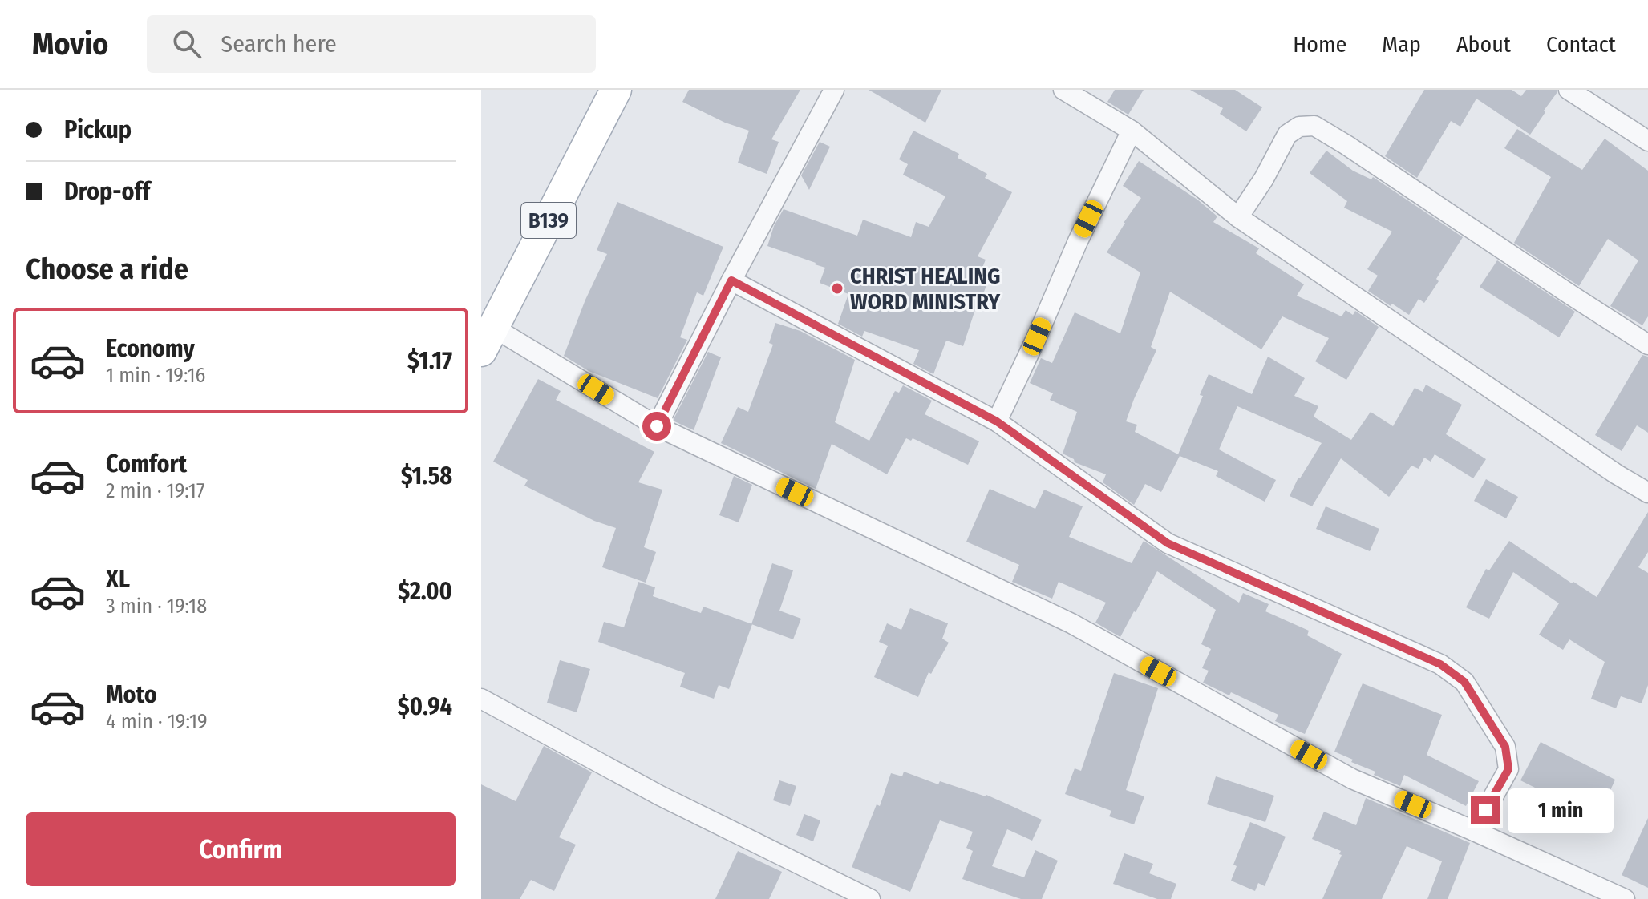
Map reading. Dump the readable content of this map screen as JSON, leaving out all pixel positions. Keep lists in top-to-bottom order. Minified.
{"streets":{"main road":["B139"]},"places":["CHRIST HEALING WORD MINISTRY"],"page":{"header":"Movio","search":"Search here","nav":["Home","Map","About","Contact"],"banner":["Pickup","Drop-off"],"heading":"Choose a ride","list":[{"name":"Economy","note":"1 min · 19:16","value":"$1.17"},{"name":"Comfort","note":"2 min · 19:17","value":"$1.58"},{"name":"XL","note":"3 min · 19:18","value":"$2.00"},{"name":"Moto","note":"4 min · 19:19","value":"$0.94"}],"bubble":"1 min","buttons":"Confirm"}}
